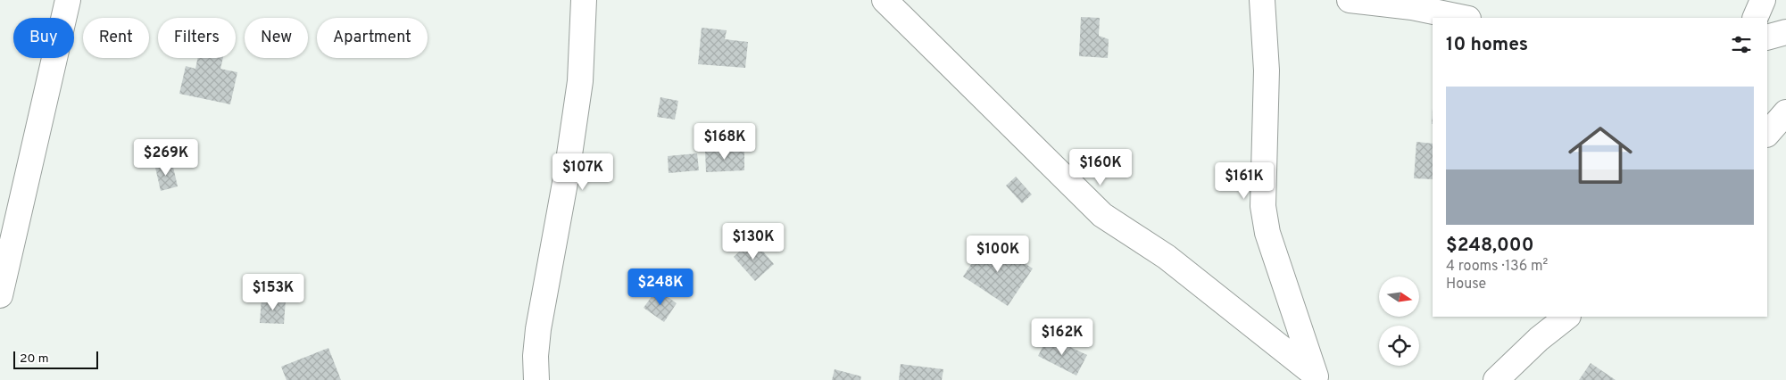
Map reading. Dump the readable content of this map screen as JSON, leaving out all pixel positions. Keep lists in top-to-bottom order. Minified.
{"scale_bar":"20 m","north":"right","page":{"chip":["Buy","Rent","Filters","New","Apartment"],"heading":"10 homes","list":[{"name":"$248,000","note":"4 rooms · 136 m² · House"}],"price":["$168K","$269K","$160K","$107K","$161K","$130K","$100K","$248K","$153K","$162K"],"scale":"20 m"}}
